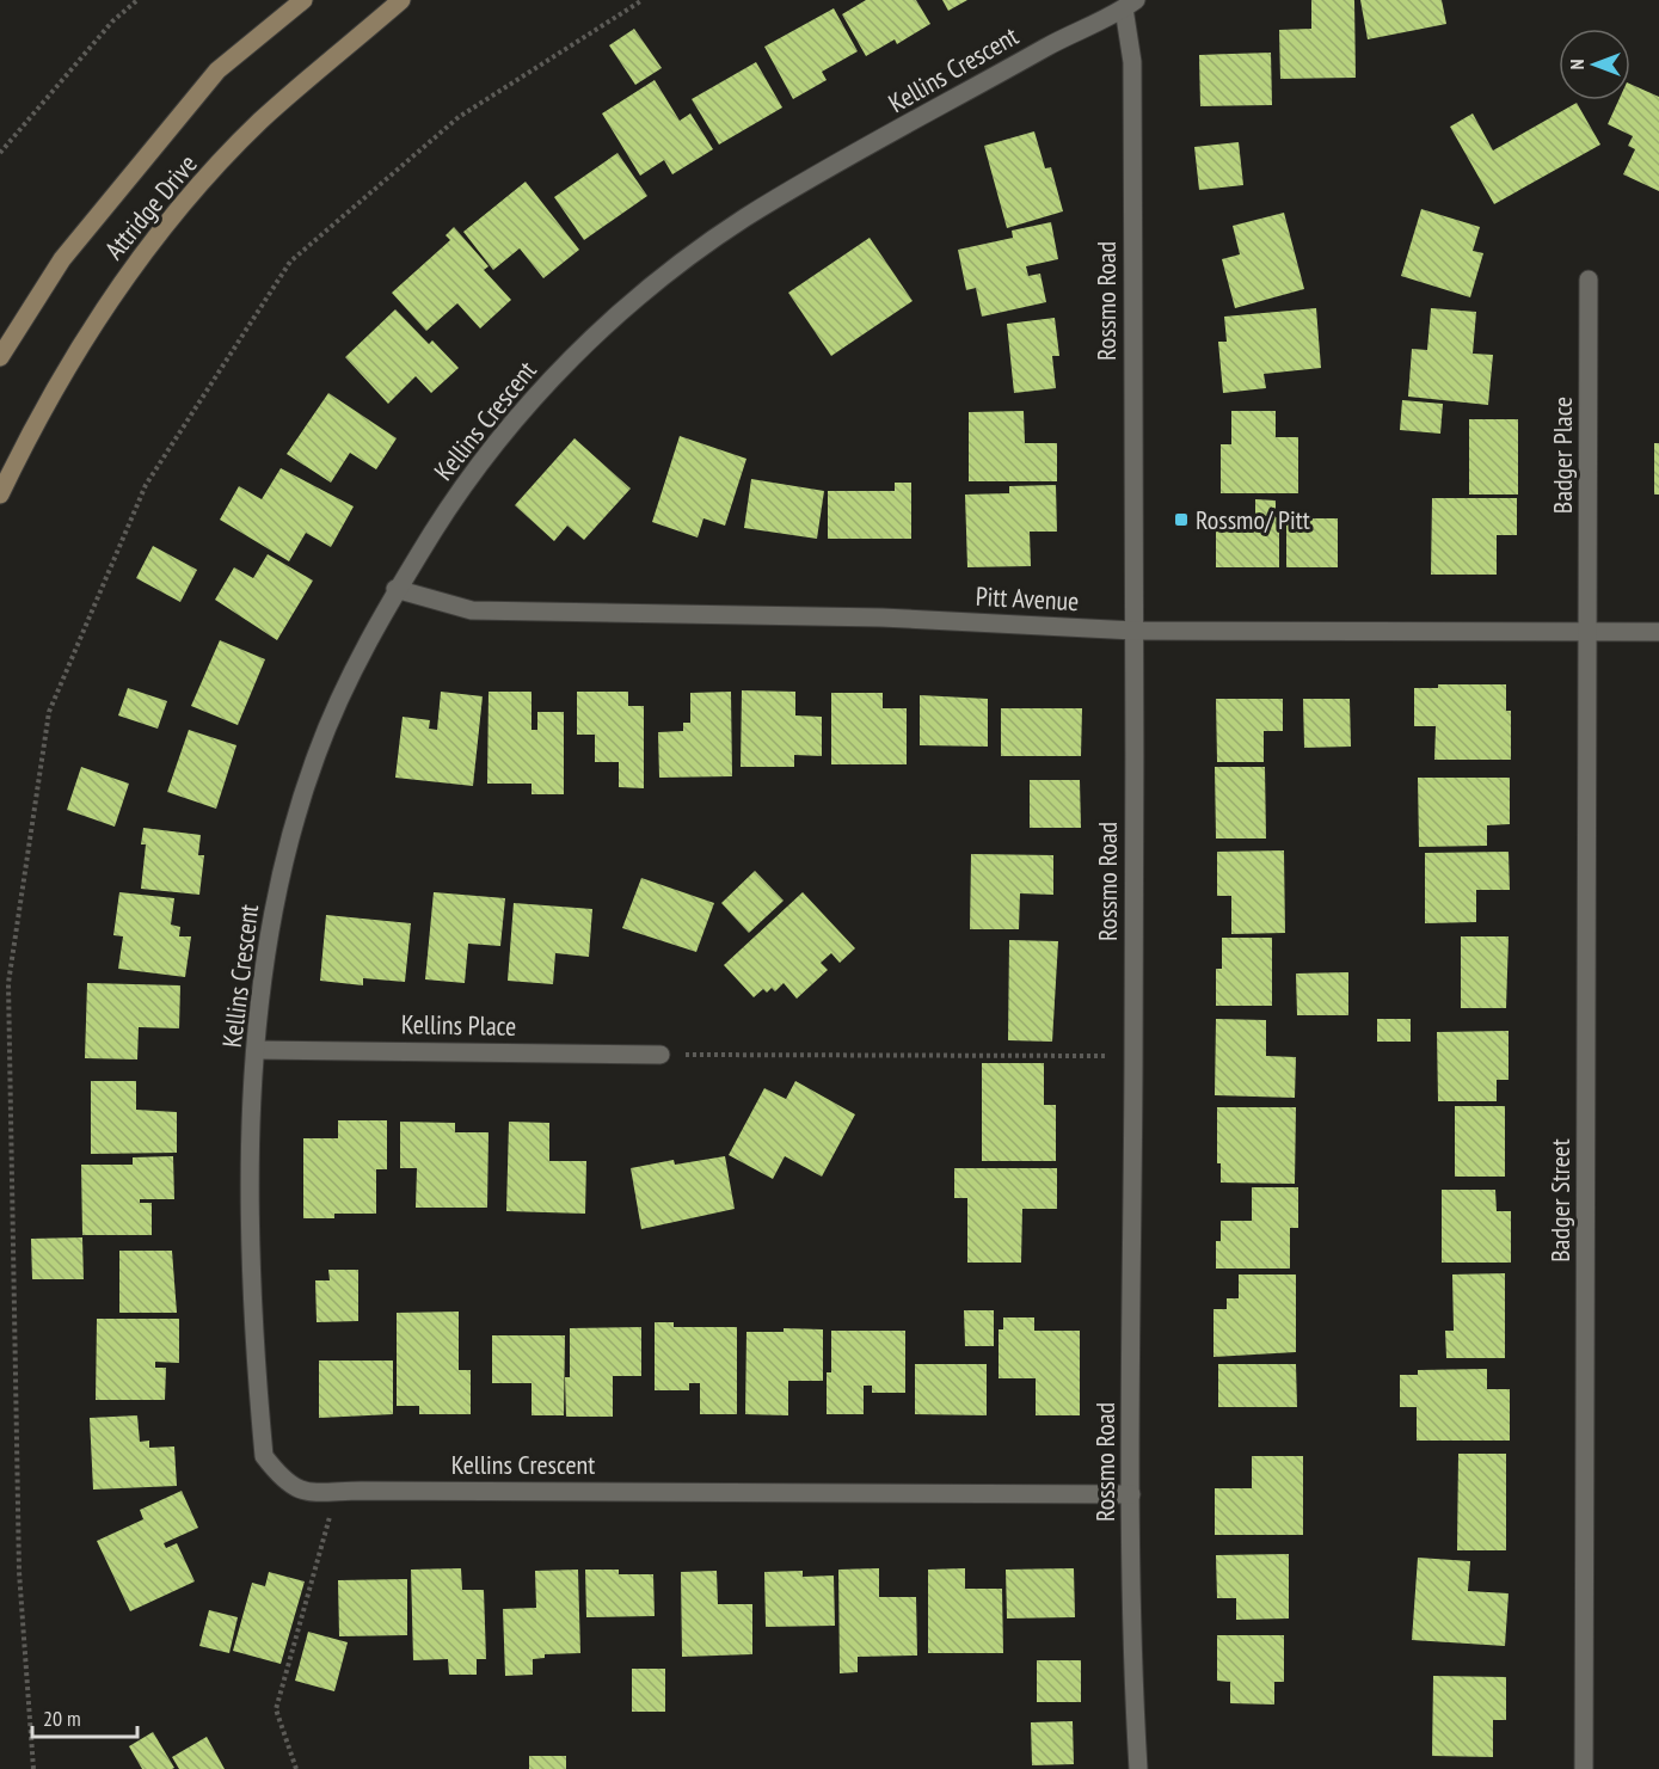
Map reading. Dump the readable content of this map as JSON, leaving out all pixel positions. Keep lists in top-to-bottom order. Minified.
{"streets":{"main road":["Attridge Drive"],"street":["Kellins Crescent","Rossmo Road","Badger Place","Pitt Avenue","Kellins Place","Badger Street"]},"crossings":[["Kellins Crescent","Rossmo Road"],["Kellins Crescent","Pitt Avenue"],["Kellins Crescent","Kellins Place"],["Rossmo Road","Pitt Avenue"],["Badger Place","Pitt Avenue"],["Badger Place","Badger Street"],["Pitt Avenue","Badger Street"]],"places":{"transit":["Rossmo/ Pitt"]},"scale_bar":"20 m","north":"left"}
